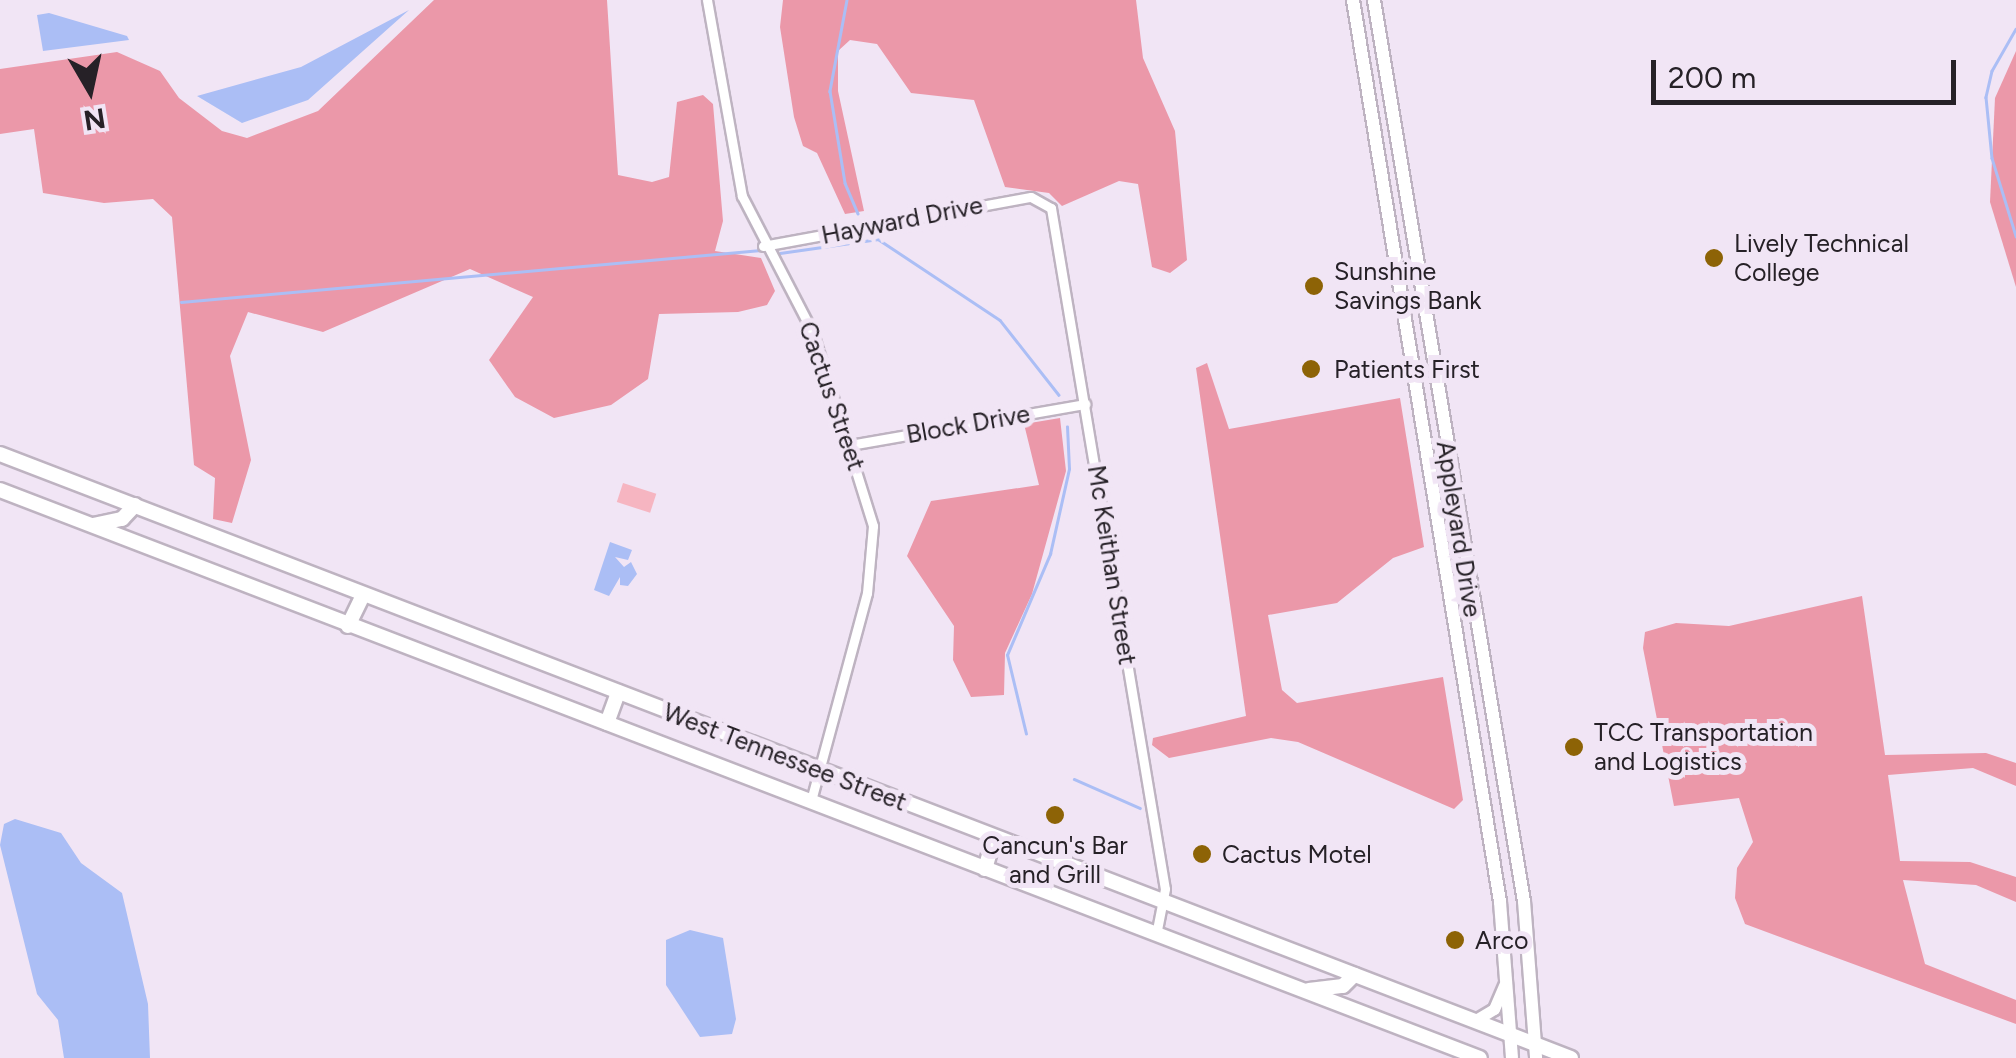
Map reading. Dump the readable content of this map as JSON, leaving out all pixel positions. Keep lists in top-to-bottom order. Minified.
{"streets":{"main road":["Appleyard Drive","West Tennessee Street"],"street":["Hayward Drive","Cactus Street","Block Drive","Mc Keithan Street"]},"crossings":[["Hayward Drive","Cactus Street"],["Hayward Drive","Mc Keithan Street"],["Cactus Street","Block Drive"],["Cactus Street","West Tennessee Street"],["Block Drive","Mc Keithan Street"],["Appleyard Drive","West Tennessee Street"],["Mc Keithan Street","West Tennessee Street"]],"places":["Lively Technical College","Sunshine Savings Bank","Patients First","TCC Transportation and Logistics","Cancun's Bar and Grill","Cactus Motel","Arco"],"scale_bar":"200 m","north":"bottom"}
